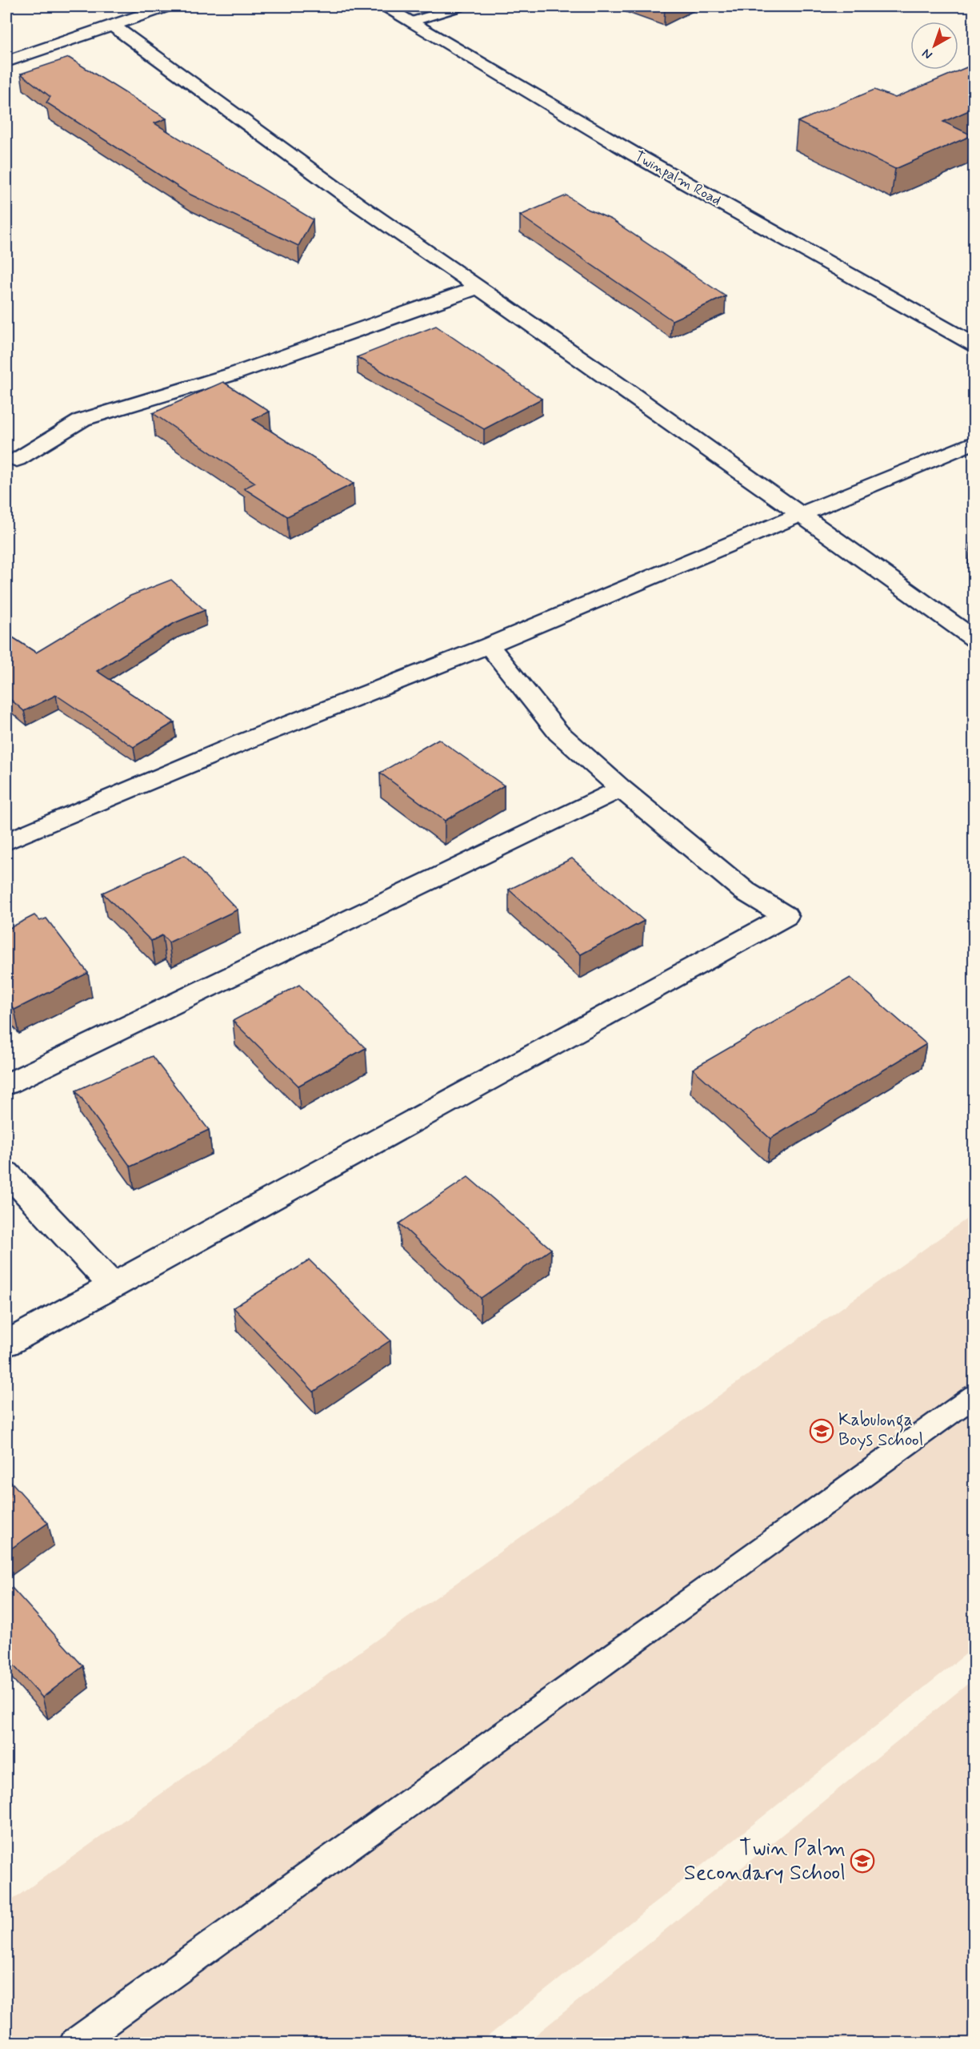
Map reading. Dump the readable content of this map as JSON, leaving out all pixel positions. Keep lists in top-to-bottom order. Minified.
{"streets":{"street":["Twinpalm Road"]},"places":{"school or university":["Kabulonga Boys School","Twin Palm Secondary School"]},"north":"bottom left"}
